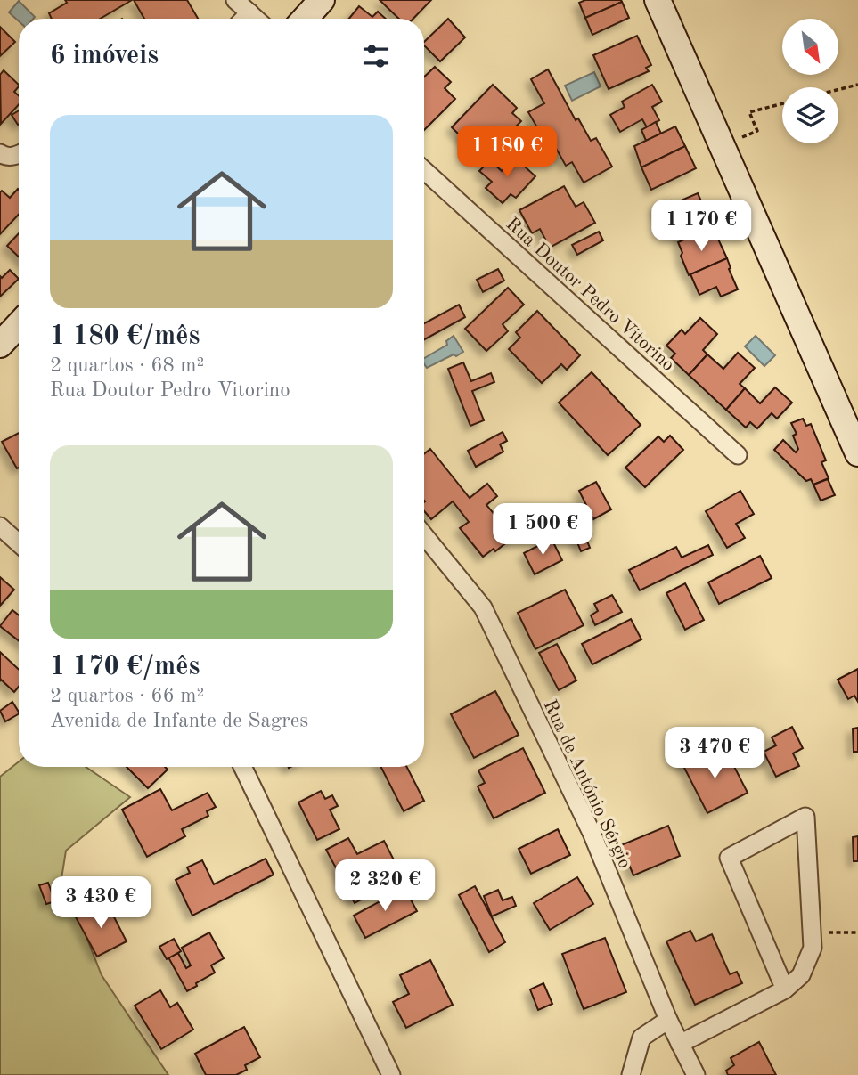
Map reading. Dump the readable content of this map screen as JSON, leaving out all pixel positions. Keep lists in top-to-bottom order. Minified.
{"streets":{"street":["Rua Doutor Pedro Vitorino","Rua de António Sérgio"]},"north":"bottom right","page":{"heading":"6 imóveis","list":[{"name":"1 180 €/mês","note":"2 quartos · 68 m² · Rua Doutor Pedro Vitorino"},{"name":"1 170 €/mês","note":"2 quartos · 66 m² · Avenida de Infante de Sagres"}],"price":["1 180 €","1 170 €","1 500 €","3 470 €","2 320 €","3 430 €"]}}
